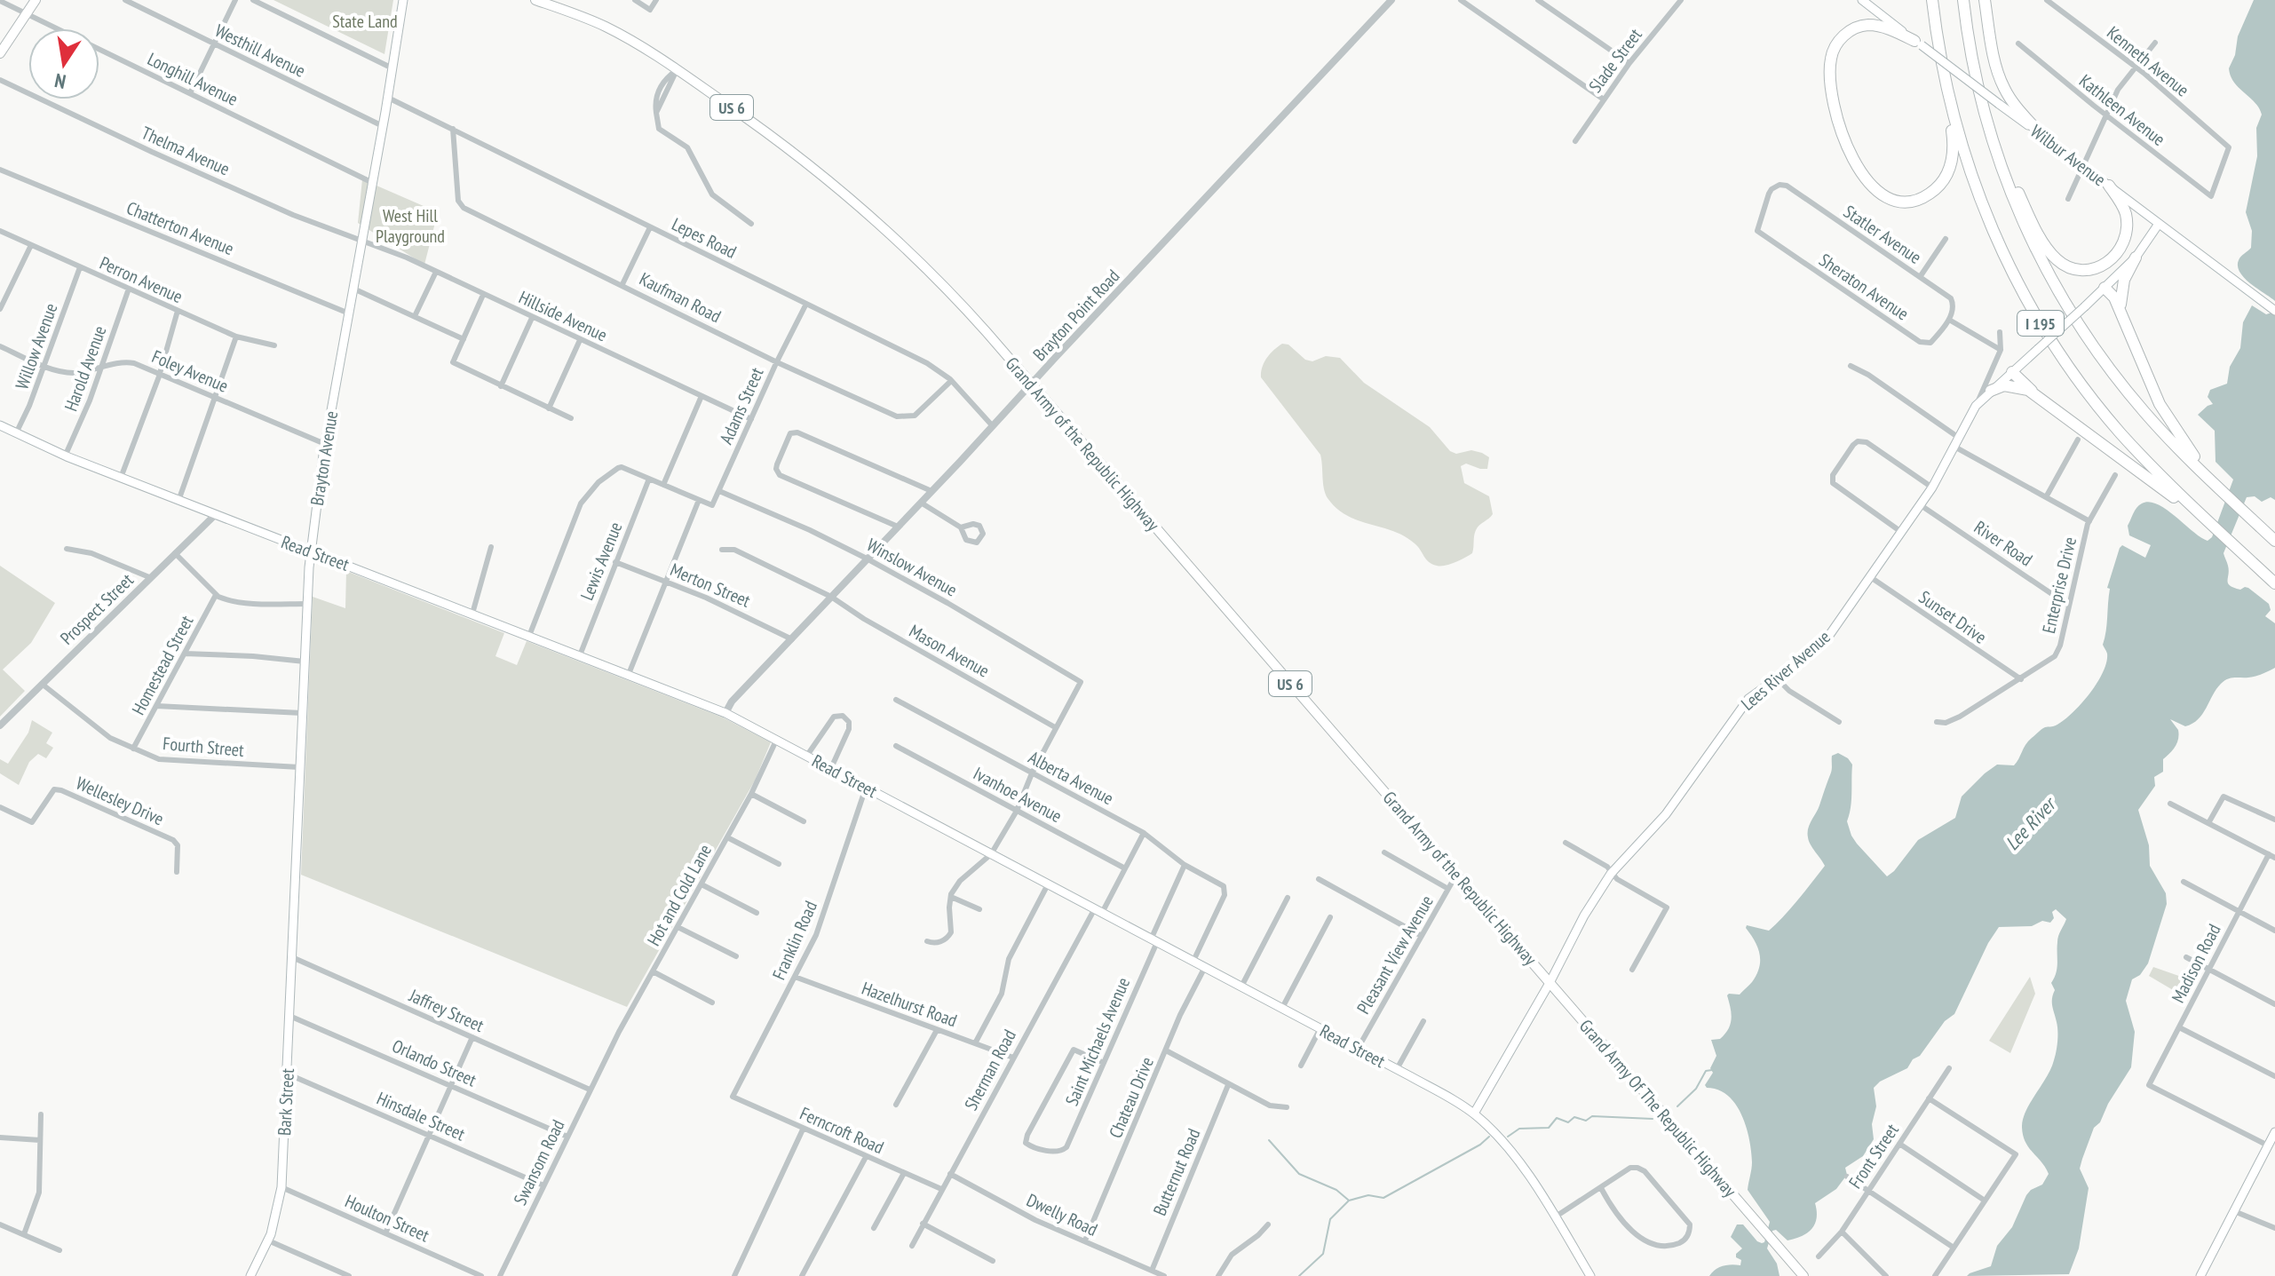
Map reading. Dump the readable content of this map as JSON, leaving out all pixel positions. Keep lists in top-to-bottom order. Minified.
{"streets":{"highway":["I 195"],"main road":["US 6","Wilbur Avenue","Grand Army of the Republic Highway","Brayton Avenue","Read Street","Lees River Avenue","Bark Street","Grand Army Of The Republic Highway"],"street":["Westhill Avenue","Slade Street","Kenneth Avenue","Longhill Avenue","Kathleen Avenue","Thelma Avenue","Chatterton Avenue","Statler Avenue","Lepes Road","Perron Avenue","Sheraton Avenue","Kaufman Road","Brayton Point Road","Hillside Avenue","Willow Avenue","Harold Avenue","Foley Avenue","Adams Street","River Road","Lewis Avenue","Winslow Avenue","Merton Street","Enterprise Drive","Prospect Street","Sunset Drive","Mason Avenue","Homestead Street","Fourth Street","Alberta Avenue","Ivanhoe Avenue","Wellesley Drive","Hot and Cold Lane","Franklin Road","Pleasant View Avenue","Madison Road","Hazelhurst Road","Jaffrey Street","Saint Michaels Avenue","Orlando Street","Sherman Road","Chateau Drive","Hinsdale Street","Ferncroft Road","Front Street","Swansom Road","Butternut Road","Dwelly Road","Houlton Street"]},"crossings":[["Westhill Avenue","Brayton Avenue"],["Kenneth Avenue","Kathleen Avenue"],["Longhill Avenue","Brayton Avenue"],["Thelma Avenue","Hillside Avenue"],["Thelma Avenue","Brayton Avenue"],["Wilbur Avenue","Lees River Avenue"],["Chatterton Avenue","Brayton Avenue"],["Statler Avenue","Sheraton Avenue"],["Lepes Road","Kaufman Road"],["Lepes Road","Brayton Point Road"],["Lepes Road","Adams Street"],["Lepes Road","Brayton Avenue"],["Perron Avenue","Willow Avenue"],["Perron Avenue","Harold Avenue"],["Kaufman Road","Adams Street"],["Brayton Point Road","Grand Army of the Republic Highway"],["Brayton Point Road","Read Street"],["Brayton Point Road","Winslow Avenue"],["Brayton Point Road","Merton Street"],["Brayton Point Road","Mason Avenue"],["Hillside Avenue","Adams Street"],["Hillside Avenue","Brayton Avenue"],["Willow Avenue","Foley Avenue"],["Willow Avenue","Read Street"],["Harold Avenue","Foley Avenue"],["Harold Avenue","Read Street"],["Foley Avenue","Brayton Avenue"],["Adams Street","Winslow Avenue"],["Grand Army of the Republic Highway","Lees River Avenue"],["Grand Army of the Republic Highway","Pleasant View Avenue"],["Grand Army of the Republic Highway","Grand Army Of The Republic Highway"],["Brayton Avenue","Read Street"],["Brayton Avenue","Fourth Street"],["Brayton Avenue","Bark Street"],["River Road","Enterprise Drive"],["River Road","Lees River Avenue"],["Read Street","Lewis Avenue"],["Read Street","Prospect Street"],["Read Street","Lees River Avenue"],["Read Street","Alberta Avenue"],["Read Street","Hot and Cold Lane"],["Read Street","Franklin Road"],["Read Street","Pleasant View Avenue"],["Read Street","Saint Michaels Avenue"],["Read Street","Sherman Road"],["Read Street","Chateau Drive"],["Lewis Avenue","Merton Street"],["Winslow Avenue","Mason Avenue"],["Enterprise Drive","Sunset Drive"],["Prospect Street","Fourth Street"],["Sunset Drive","Lees River Avenue"],["Homestead Street","Fourth Street"],["Lees River Avenue","Grand Army Of The Republic Highway"],["Alberta Avenue","Saint Michaels Avenue"],["Alberta Avenue","Sherman Road"],["Ivanhoe Avenue","Sherman Road"],["Hot and Cold Lane","Swansom Road"],["Franklin Road","Hazelhurst Road"],["Franklin Road","Ferncroft Road"],["Hazelhurst Road","Sherman Road"],["Jaffrey Street","Bark Street"],["Jaffrey Street","Swansom Road"],["Orlando Street","Bark Street"],["Orlando Street","Swansom Road"],["Sherman Road","Ferncroft Road"],["Sherman Road","Dwelly Road"],["Chateau Drive","Dwelly Road"],["Bark Street","Hinsdale Street"],["Bark Street","Houlton Street"],["Hinsdale Street","Swansom Road"],["Butternut Road","Dwelly Road"]],"water":["Lee River"],"parks":["State Land","West Hill Playground"],"north":"bottom"}
